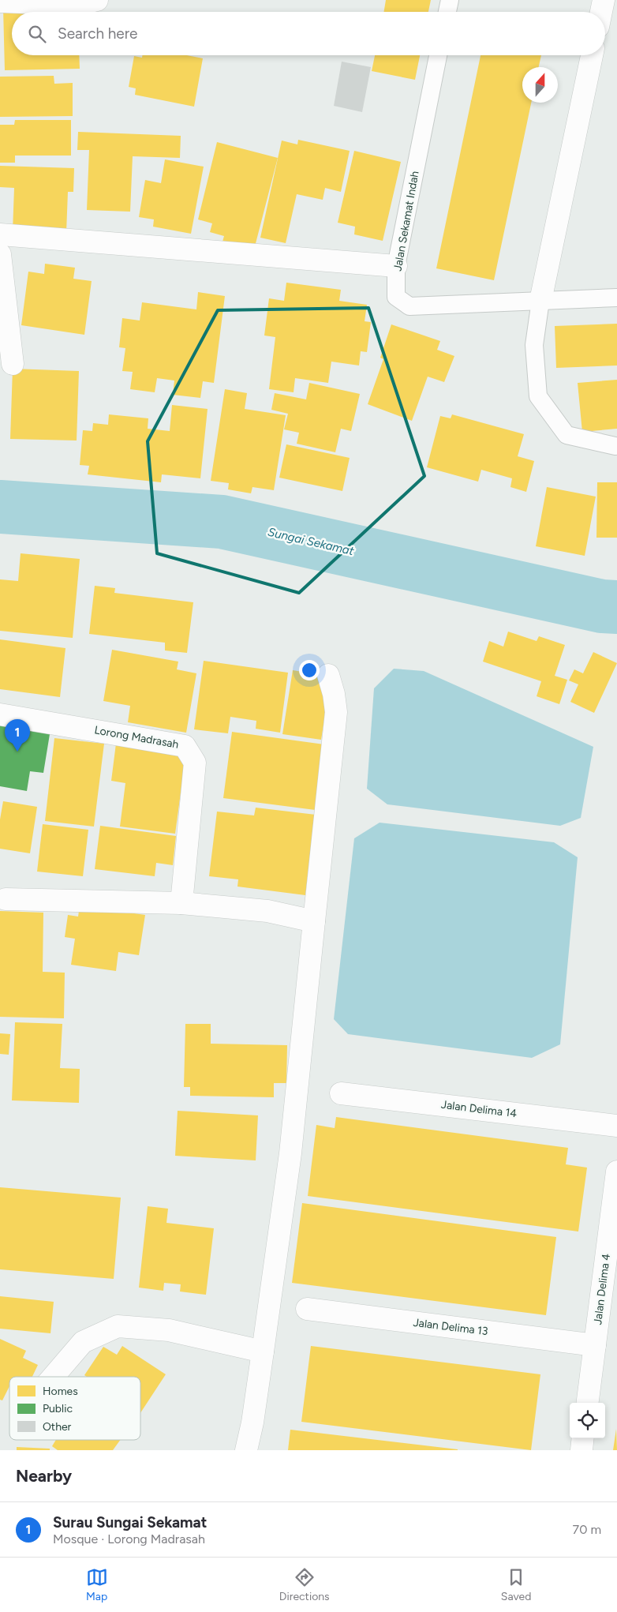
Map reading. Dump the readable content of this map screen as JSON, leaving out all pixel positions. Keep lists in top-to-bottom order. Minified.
{"streets":{"street":["Lorong Madrasah","Jalan Delima 14","Jalan Delima 4","Jalan Delima 13"],"lane":["Jalan Sekamat Indah"]},"crossings":[["Jalan Delima 4","Jalan Delima 13"]],"water":["Sungai Sekamat"],"legend":["Homes","Public","Other"],"north":"top","page":{"search":"Search here","pins":"1","heading":"Nearby","list":[{"mark":"1","name":"Surau Sungai Sekamat","note":"Mosque · Lorong Madrasah","value":"70 m"}],"nav":["Map","Directions","Saved"]}}
